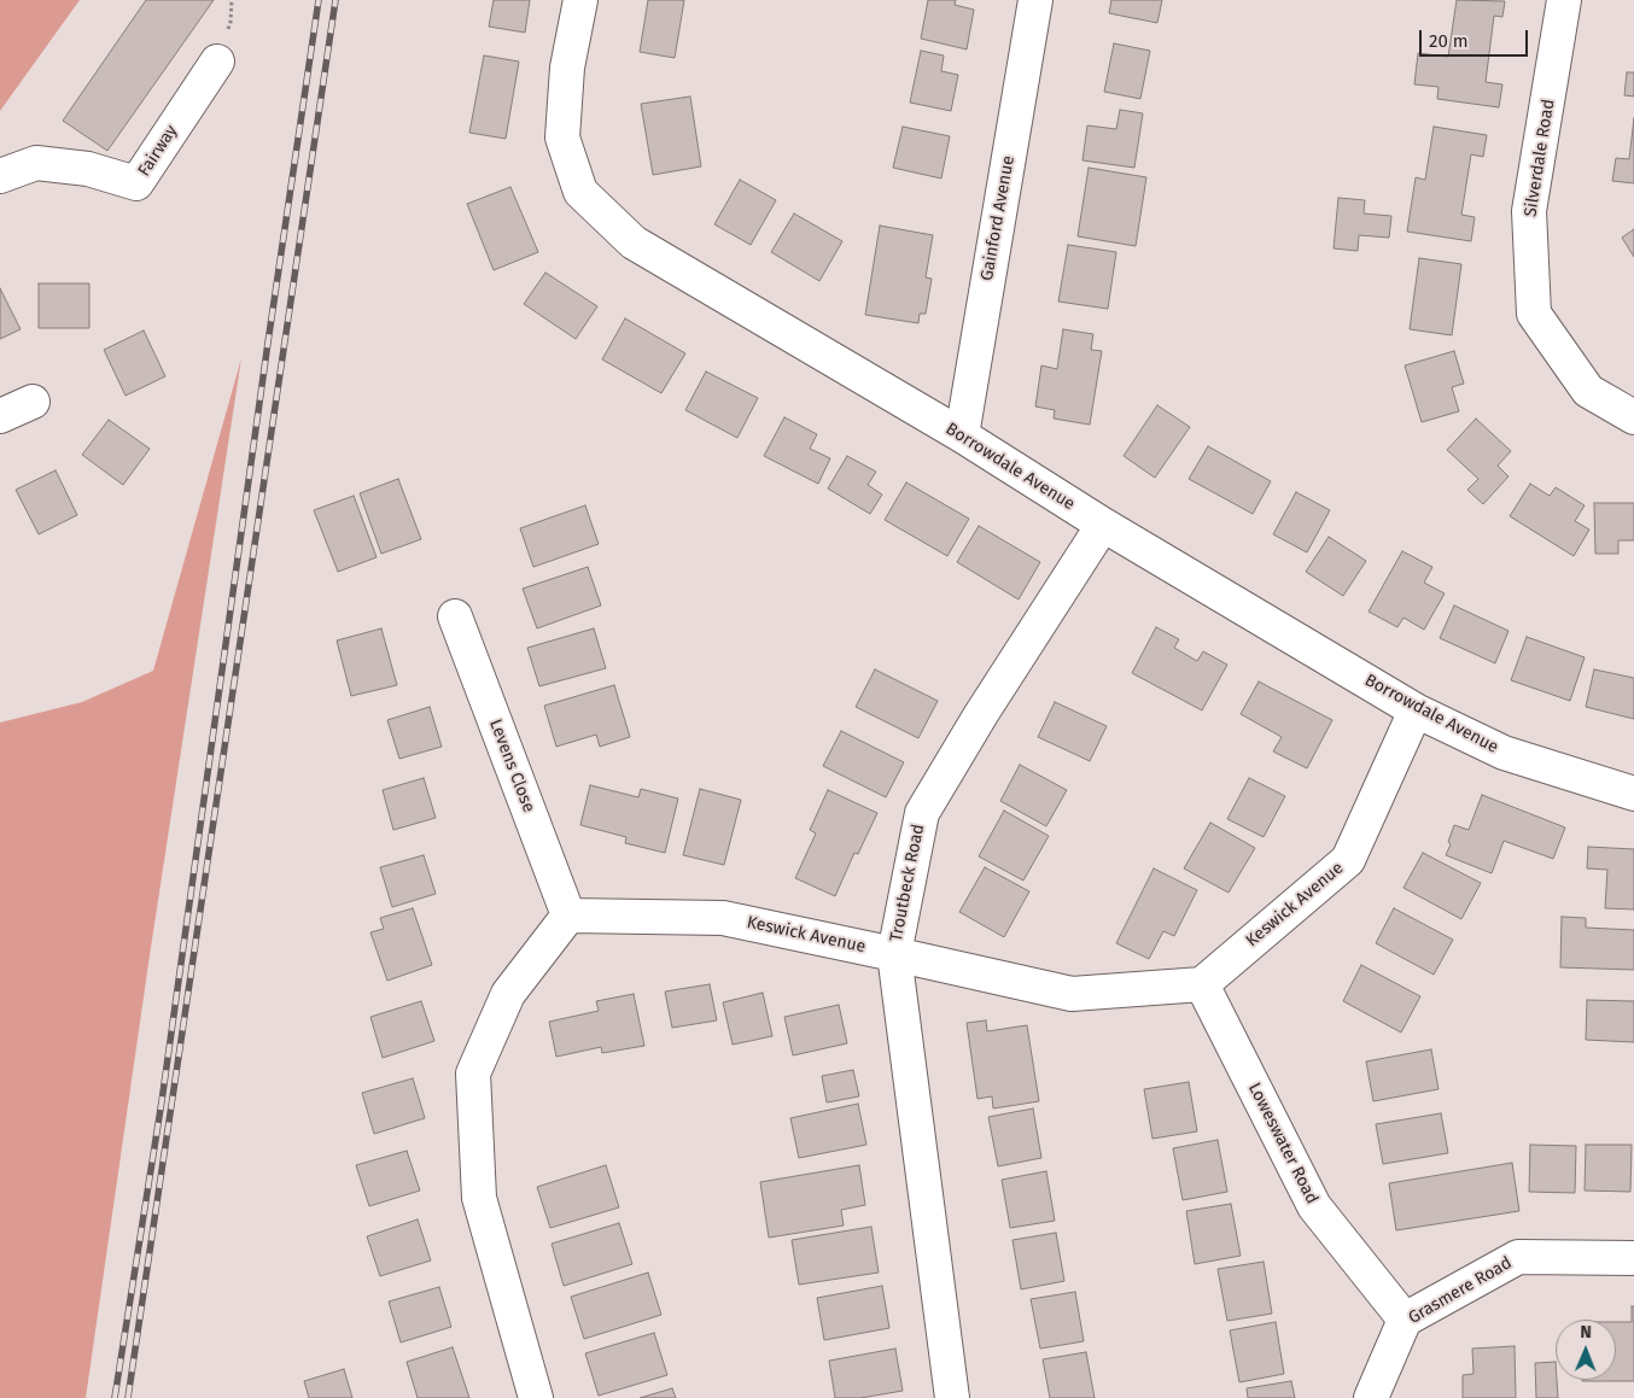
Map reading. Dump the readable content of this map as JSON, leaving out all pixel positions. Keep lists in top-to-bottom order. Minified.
{"streets":{"street":["Fairway","Silverdale Road","Gainford Avenue","Borrowdale Avenue","Levens Close","Troutbeck Road","Keswick Avenue","Loweswater Road","Grasmere Road"]},"crossings":[["Gainford Avenue","Borrowdale Avenue"],["Borrowdale Avenue","Troutbeck Road"],["Borrowdale Avenue","Keswick Avenue"],["Levens Close","Keswick Avenue"],["Troutbeck Road","Keswick Avenue"],["Keswick Avenue","Loweswater Road"],["Loweswater Road","Grasmere Road"]],"scale_bar":"20 m","north":"top"}
